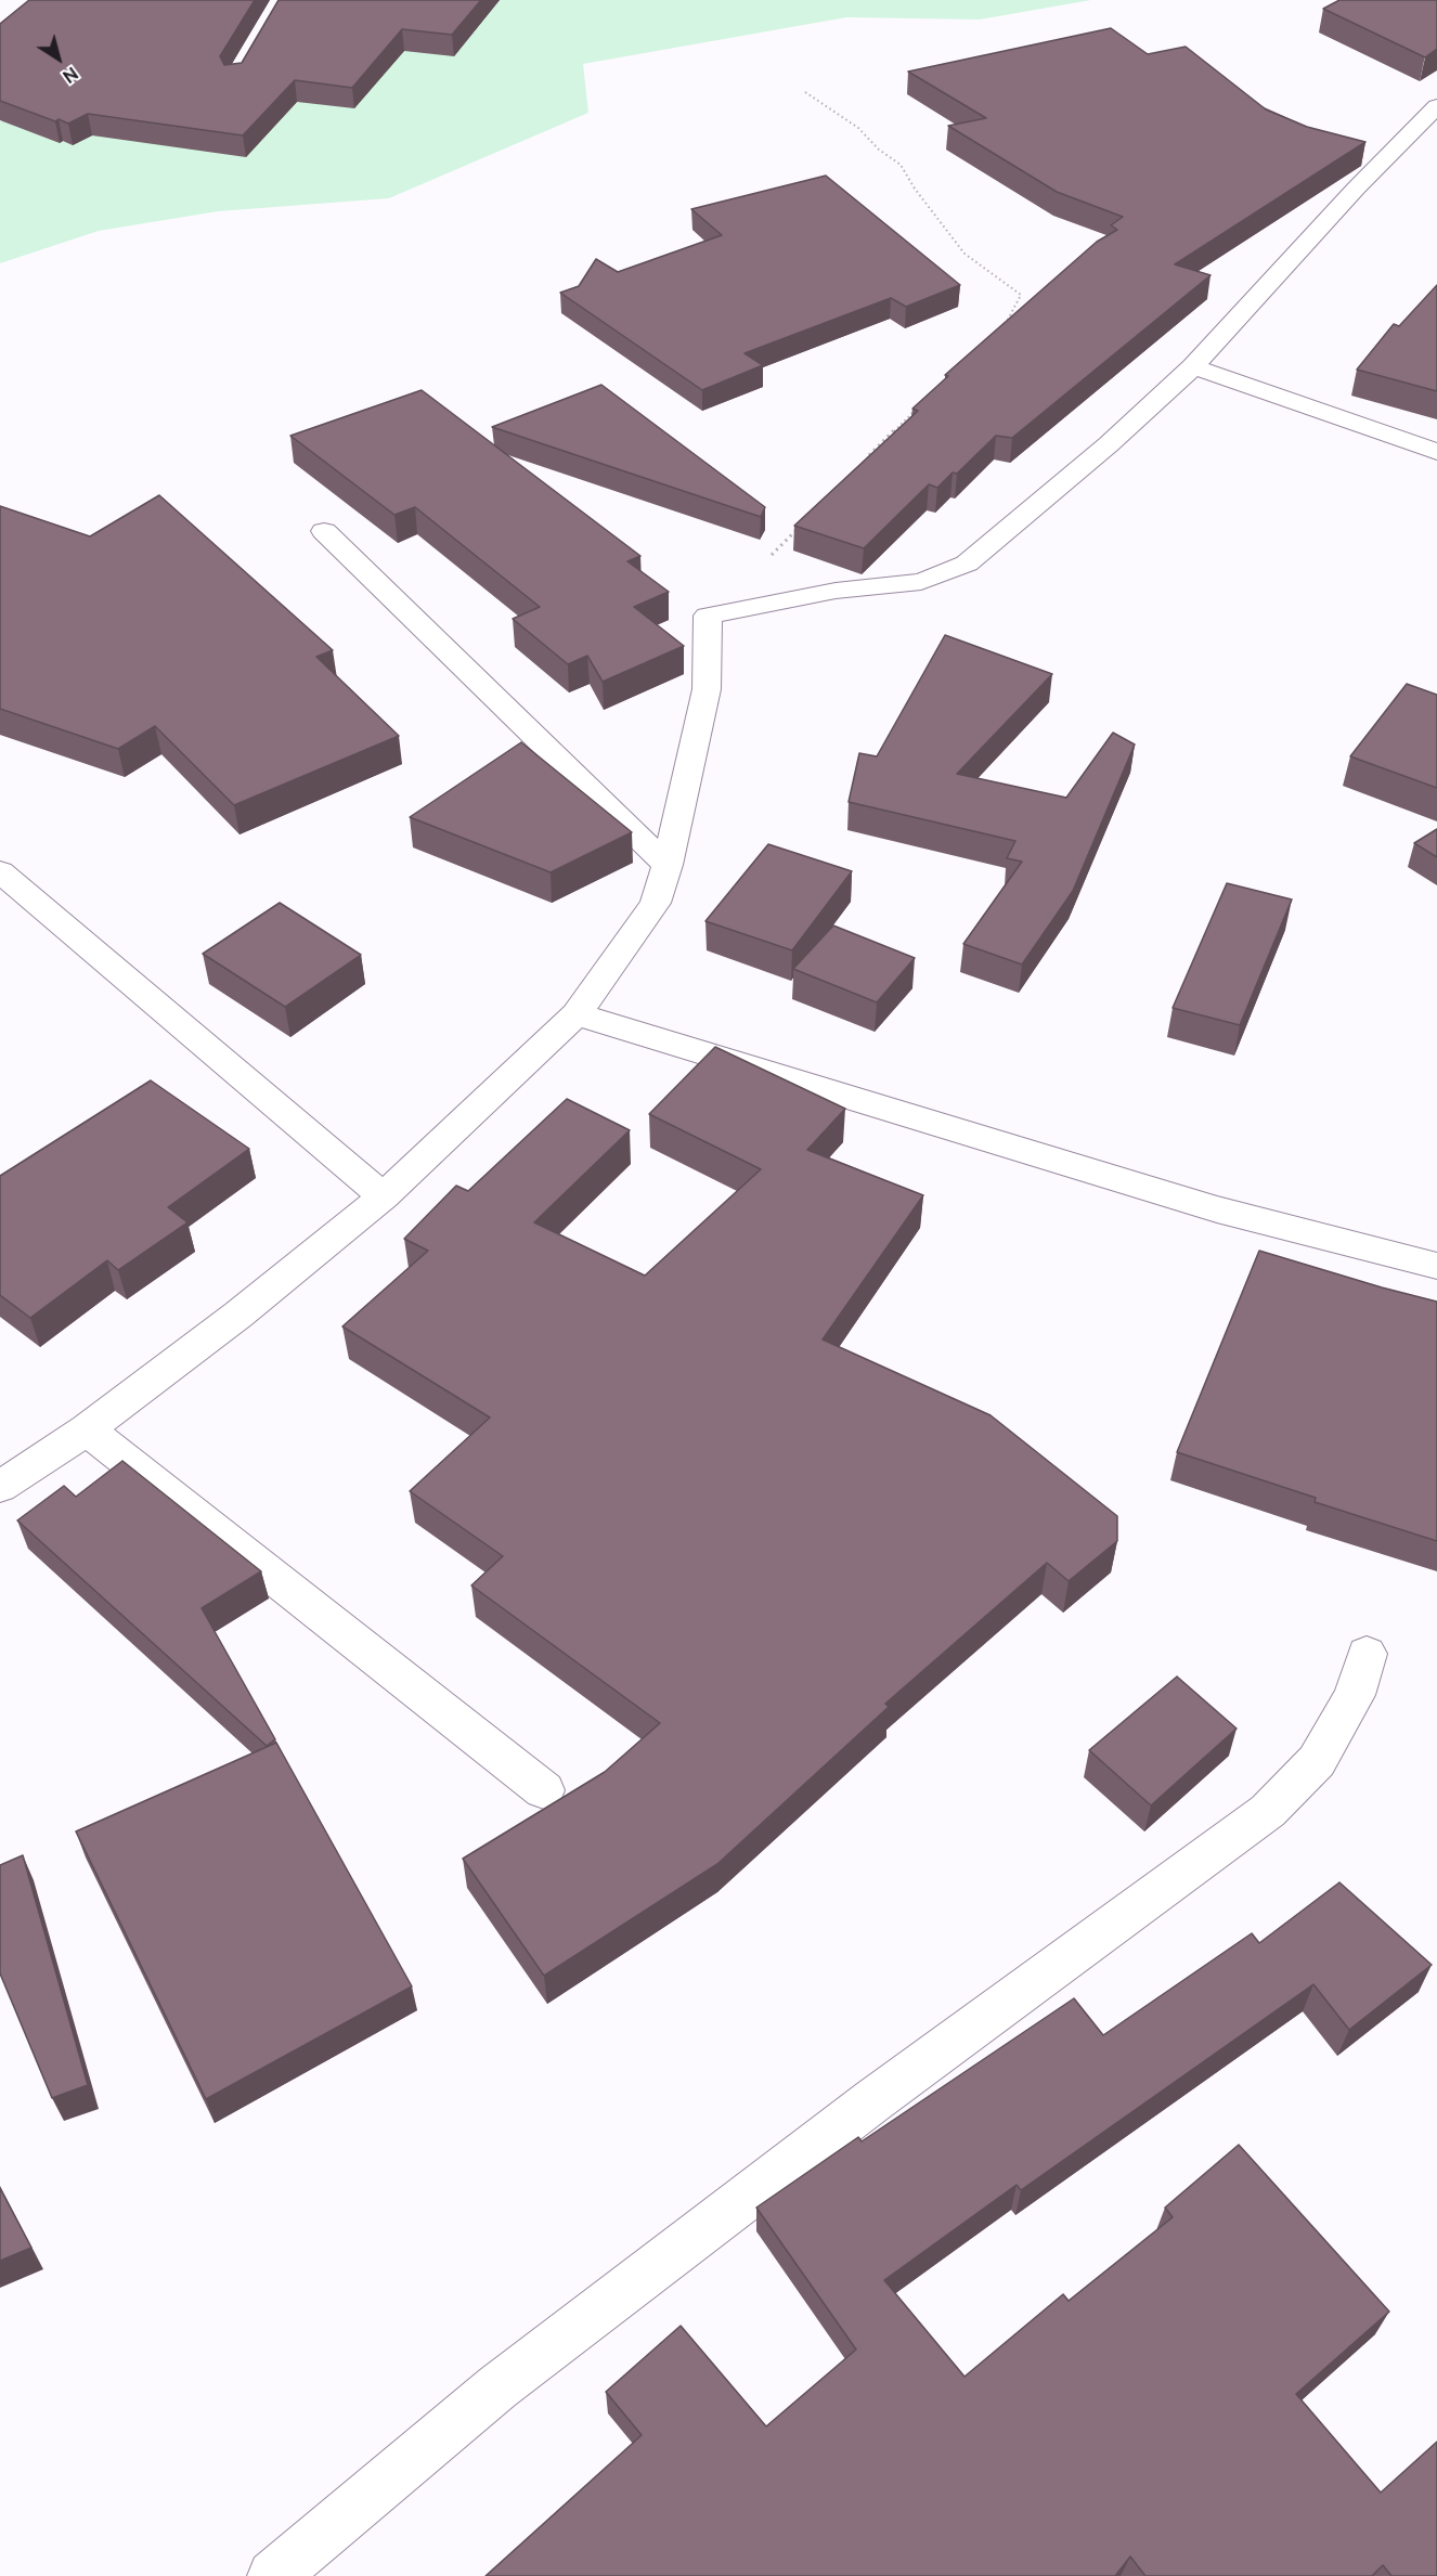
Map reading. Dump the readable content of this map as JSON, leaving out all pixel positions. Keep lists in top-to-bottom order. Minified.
{"north":"bottom right"}
